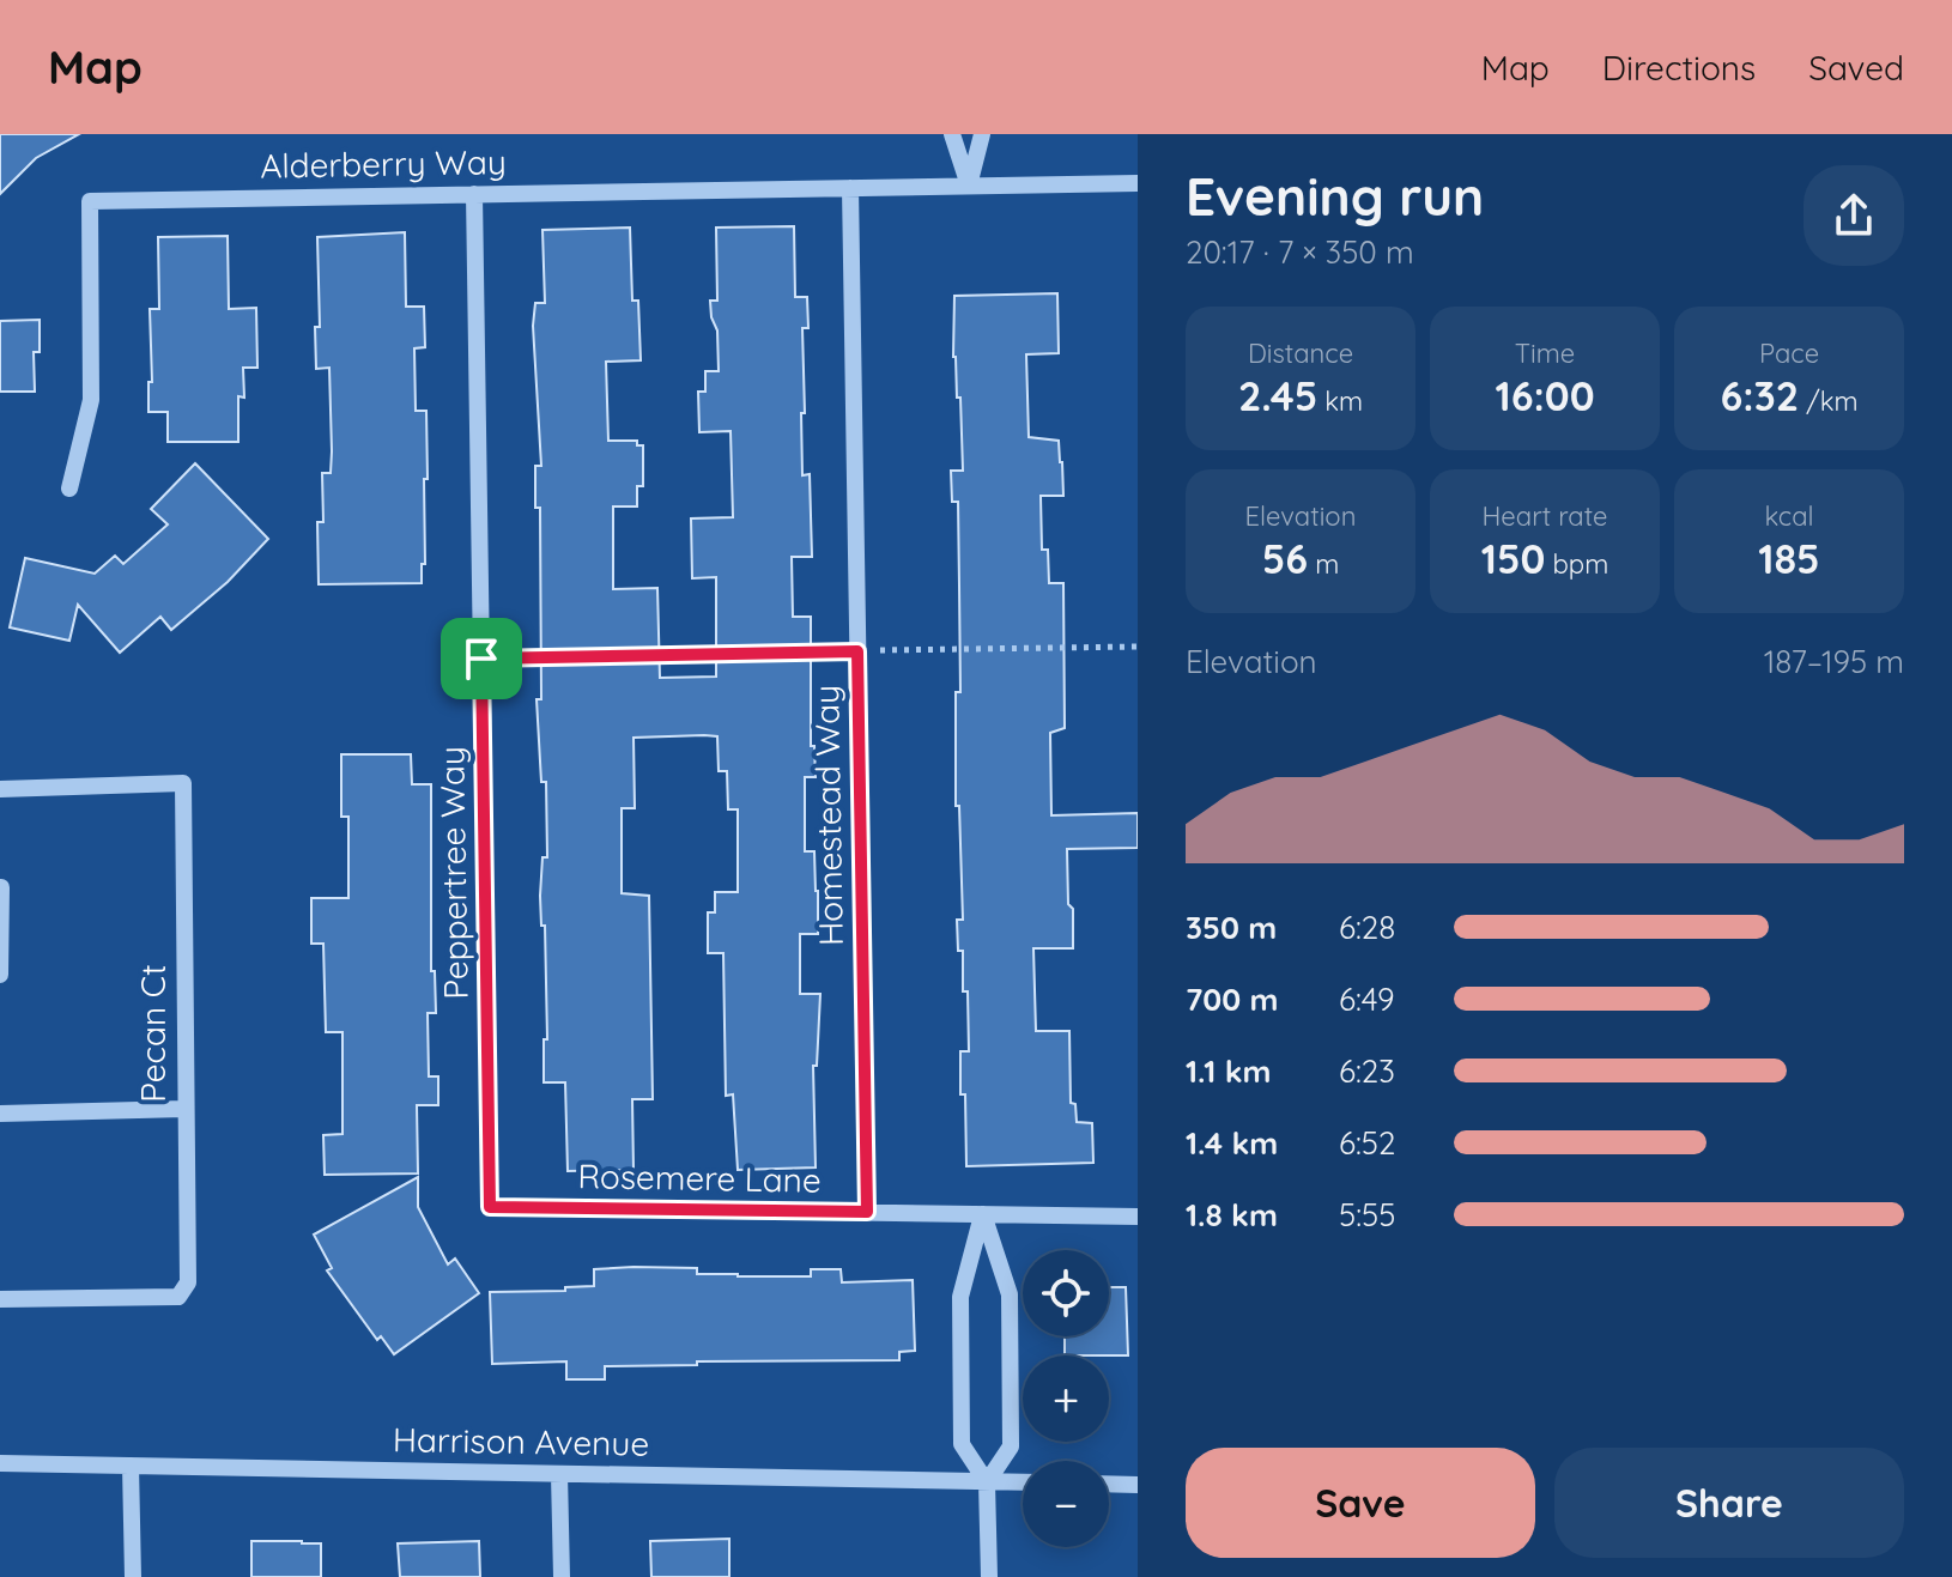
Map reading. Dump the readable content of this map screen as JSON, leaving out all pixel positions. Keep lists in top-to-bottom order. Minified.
{"streets":{"street":["Alderberry Way","Homestead Way","Peppertree Way","Pecan Ct","Rosemere Lane","Harrison Avenue"]},"crossings":[["Alderberry Way","Homestead Way"],["Alderberry Way","Peppertree Way"],["Homestead Way","Rosemere Lane"],["Peppertree Way","Rosemere Lane"]],"page":{"header":"Map","nav":["Map","Directions","Saved"],"heading":["Evening run","20:17 · 7 × 350 m"],"stats":[["Distance","2.45 km"],["Time","16:00"],["Pace","6:32 /km"],["Elevation","56 m"],["Heart rate","150 bpm"],["kcal","185"]],"chart":["Elevation","187–195 m"],"list":[{"name":"350 m","note":"6:28"},{"name":"700 m","note":"6:49"},{"name":"1.1 km","note":"6:23"},{"name":"1.4 km","note":"6:52"},{"name":"1.8 km","note":"5:55"}],"map_buttons":["+","−"],"buttons":["Save","Share"]}}
